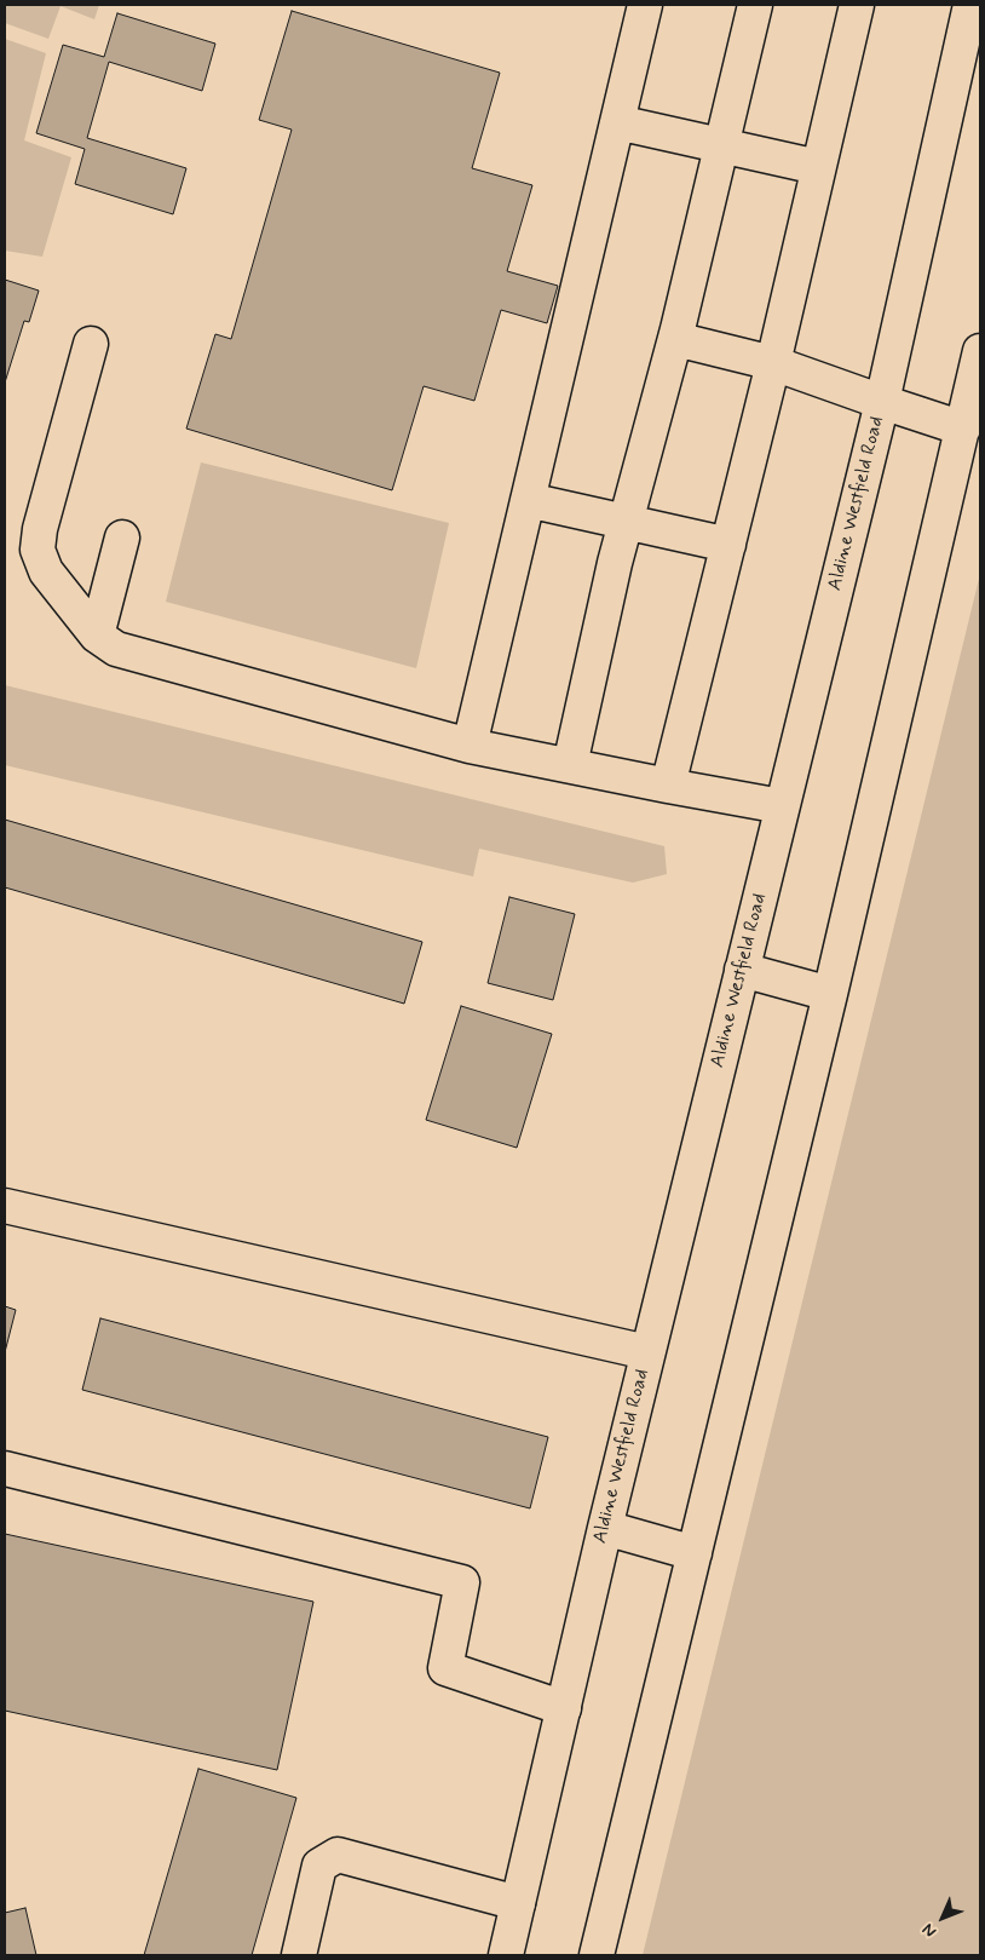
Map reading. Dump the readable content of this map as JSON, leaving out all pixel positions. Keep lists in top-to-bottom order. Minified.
{"streets":{"main road":["Aldine Westfield Road"]},"north":"bottom left"}
